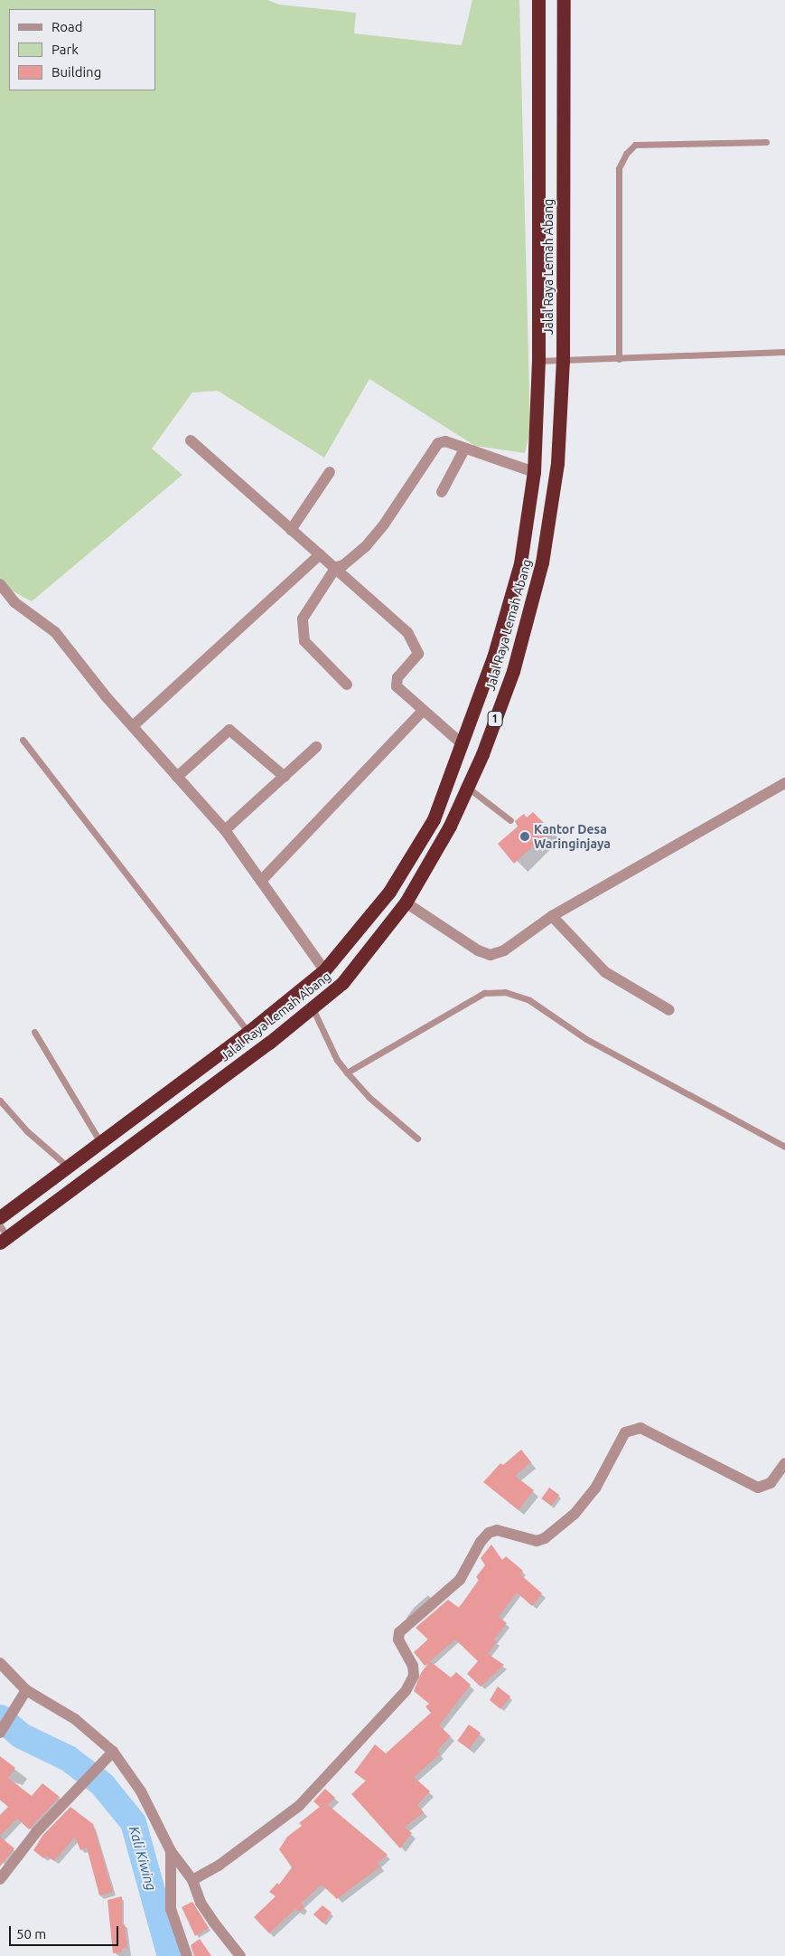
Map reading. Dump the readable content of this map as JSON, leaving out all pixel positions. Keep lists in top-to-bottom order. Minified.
{"streets":{"highway":["Jalal Raya Lemah Abang","1"]},"water":["Kali Kiwing"],"places":["Kantor Desa Waringinjaya"],"legend":["Road","Park","Building"],"scale_bar":"50 m"}
